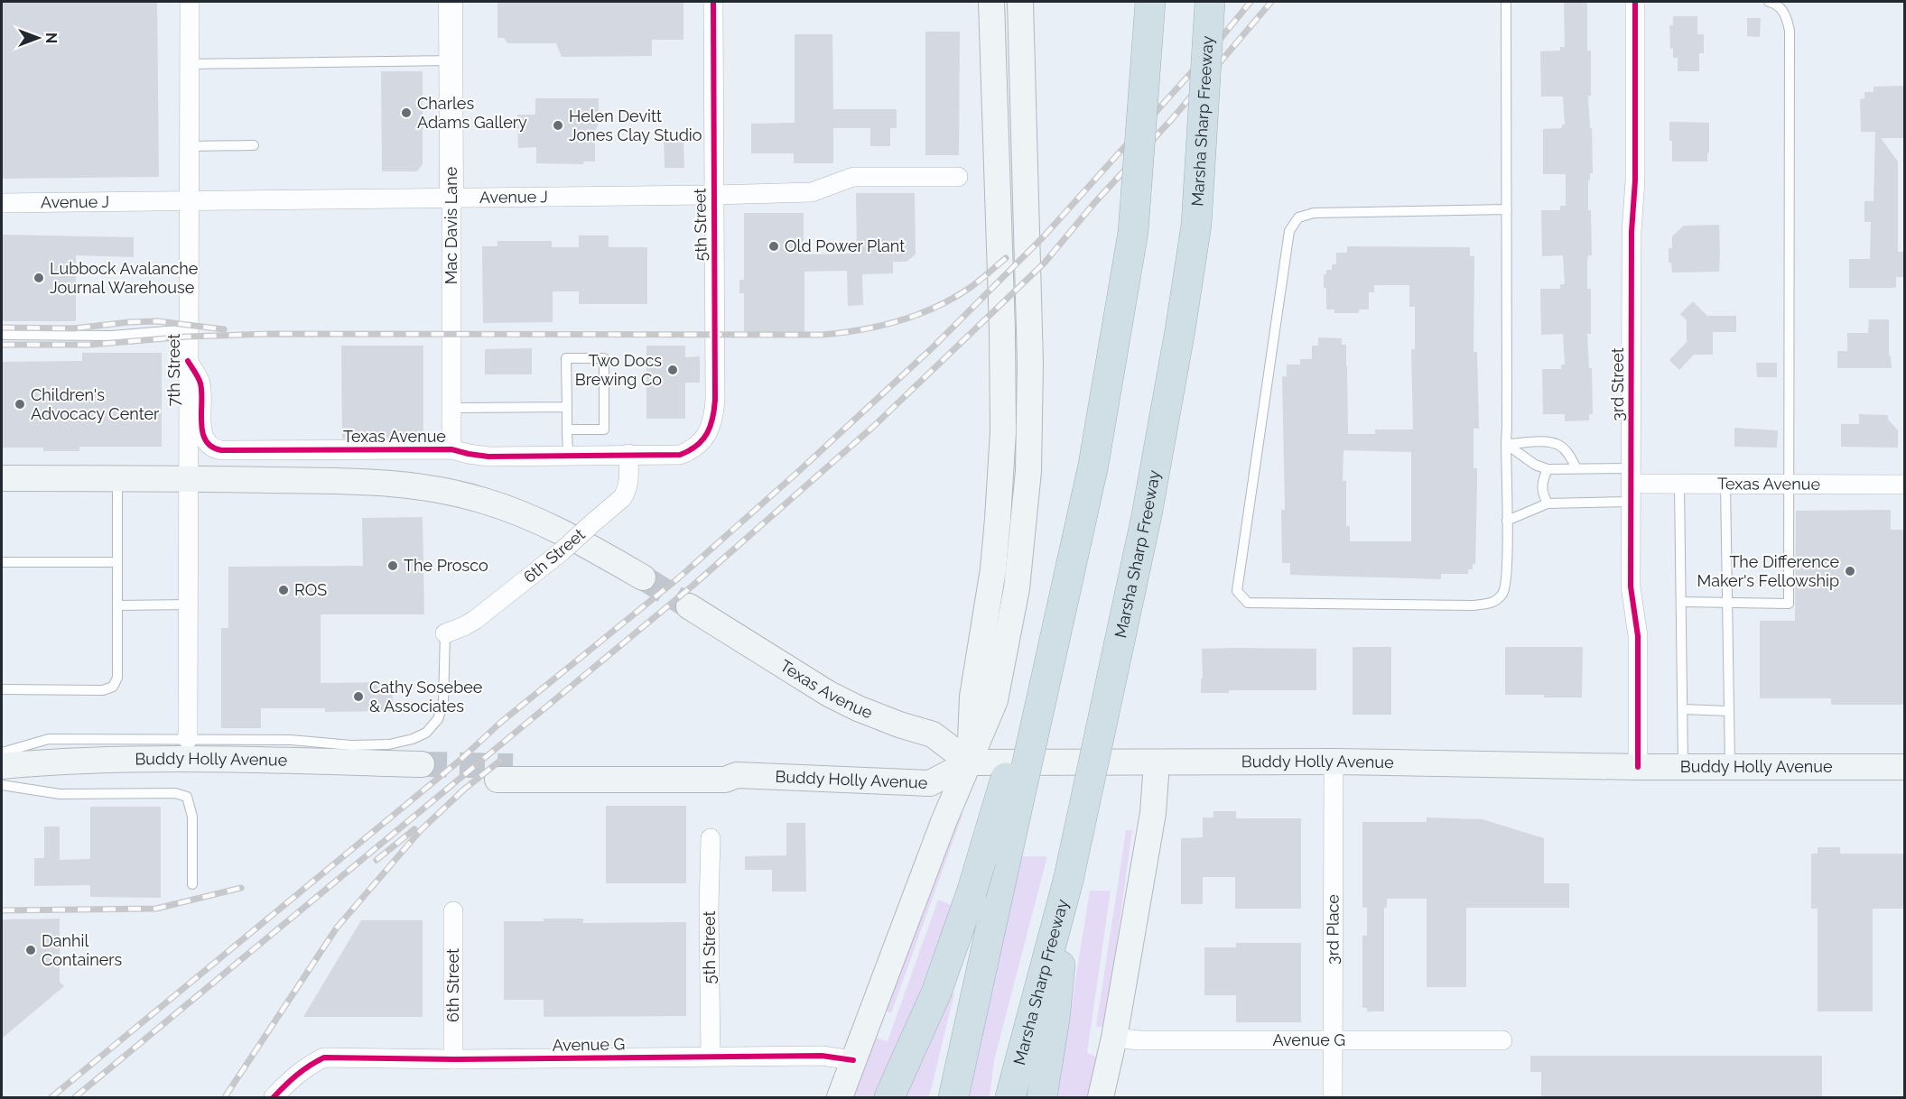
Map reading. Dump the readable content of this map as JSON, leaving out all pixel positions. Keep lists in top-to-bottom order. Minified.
{"streets":{"highway":["Marsha Sharp Freeway"],"main road":["Texas Avenue","Buddy Holly Avenue"],"street":["Avenue J","5th Street","Mac Davis Lane","7th Street","3rd Street","6th Street","3rd Place","Avenue G"]},"crossings":[["Avenue J","5th Street"],["Avenue J","Mac Davis Lane"],["Avenue J","7th Street"],["5th Street","Texas Avenue"],["5th Street","Avenue G"],["Mac Davis Lane","Texas Avenue"],["7th Street","Texas Avenue"],["3rd Street","Texas Avenue"],["3rd Street","Buddy Holly Avenue"],["Texas Avenue","6th Street"],["Texas Avenue","Buddy Holly Avenue"],["6th Street","Avenue G"],["Buddy Holly Avenue","3rd Place"],["3rd Place","Avenue G"]],"places":["Charles Adams Gallery","Helen Devitt Jones Clay Studio","Old Power Plant","Lubbock Avalanche Journal Warehouse","Two Docs Brewing Co","Children's Advocacy Center","The Prosco","The Difference Maker's Fellowship","ROS","Cathy Sosebee & Associates","Danhil Containers"],"north":"right"}
